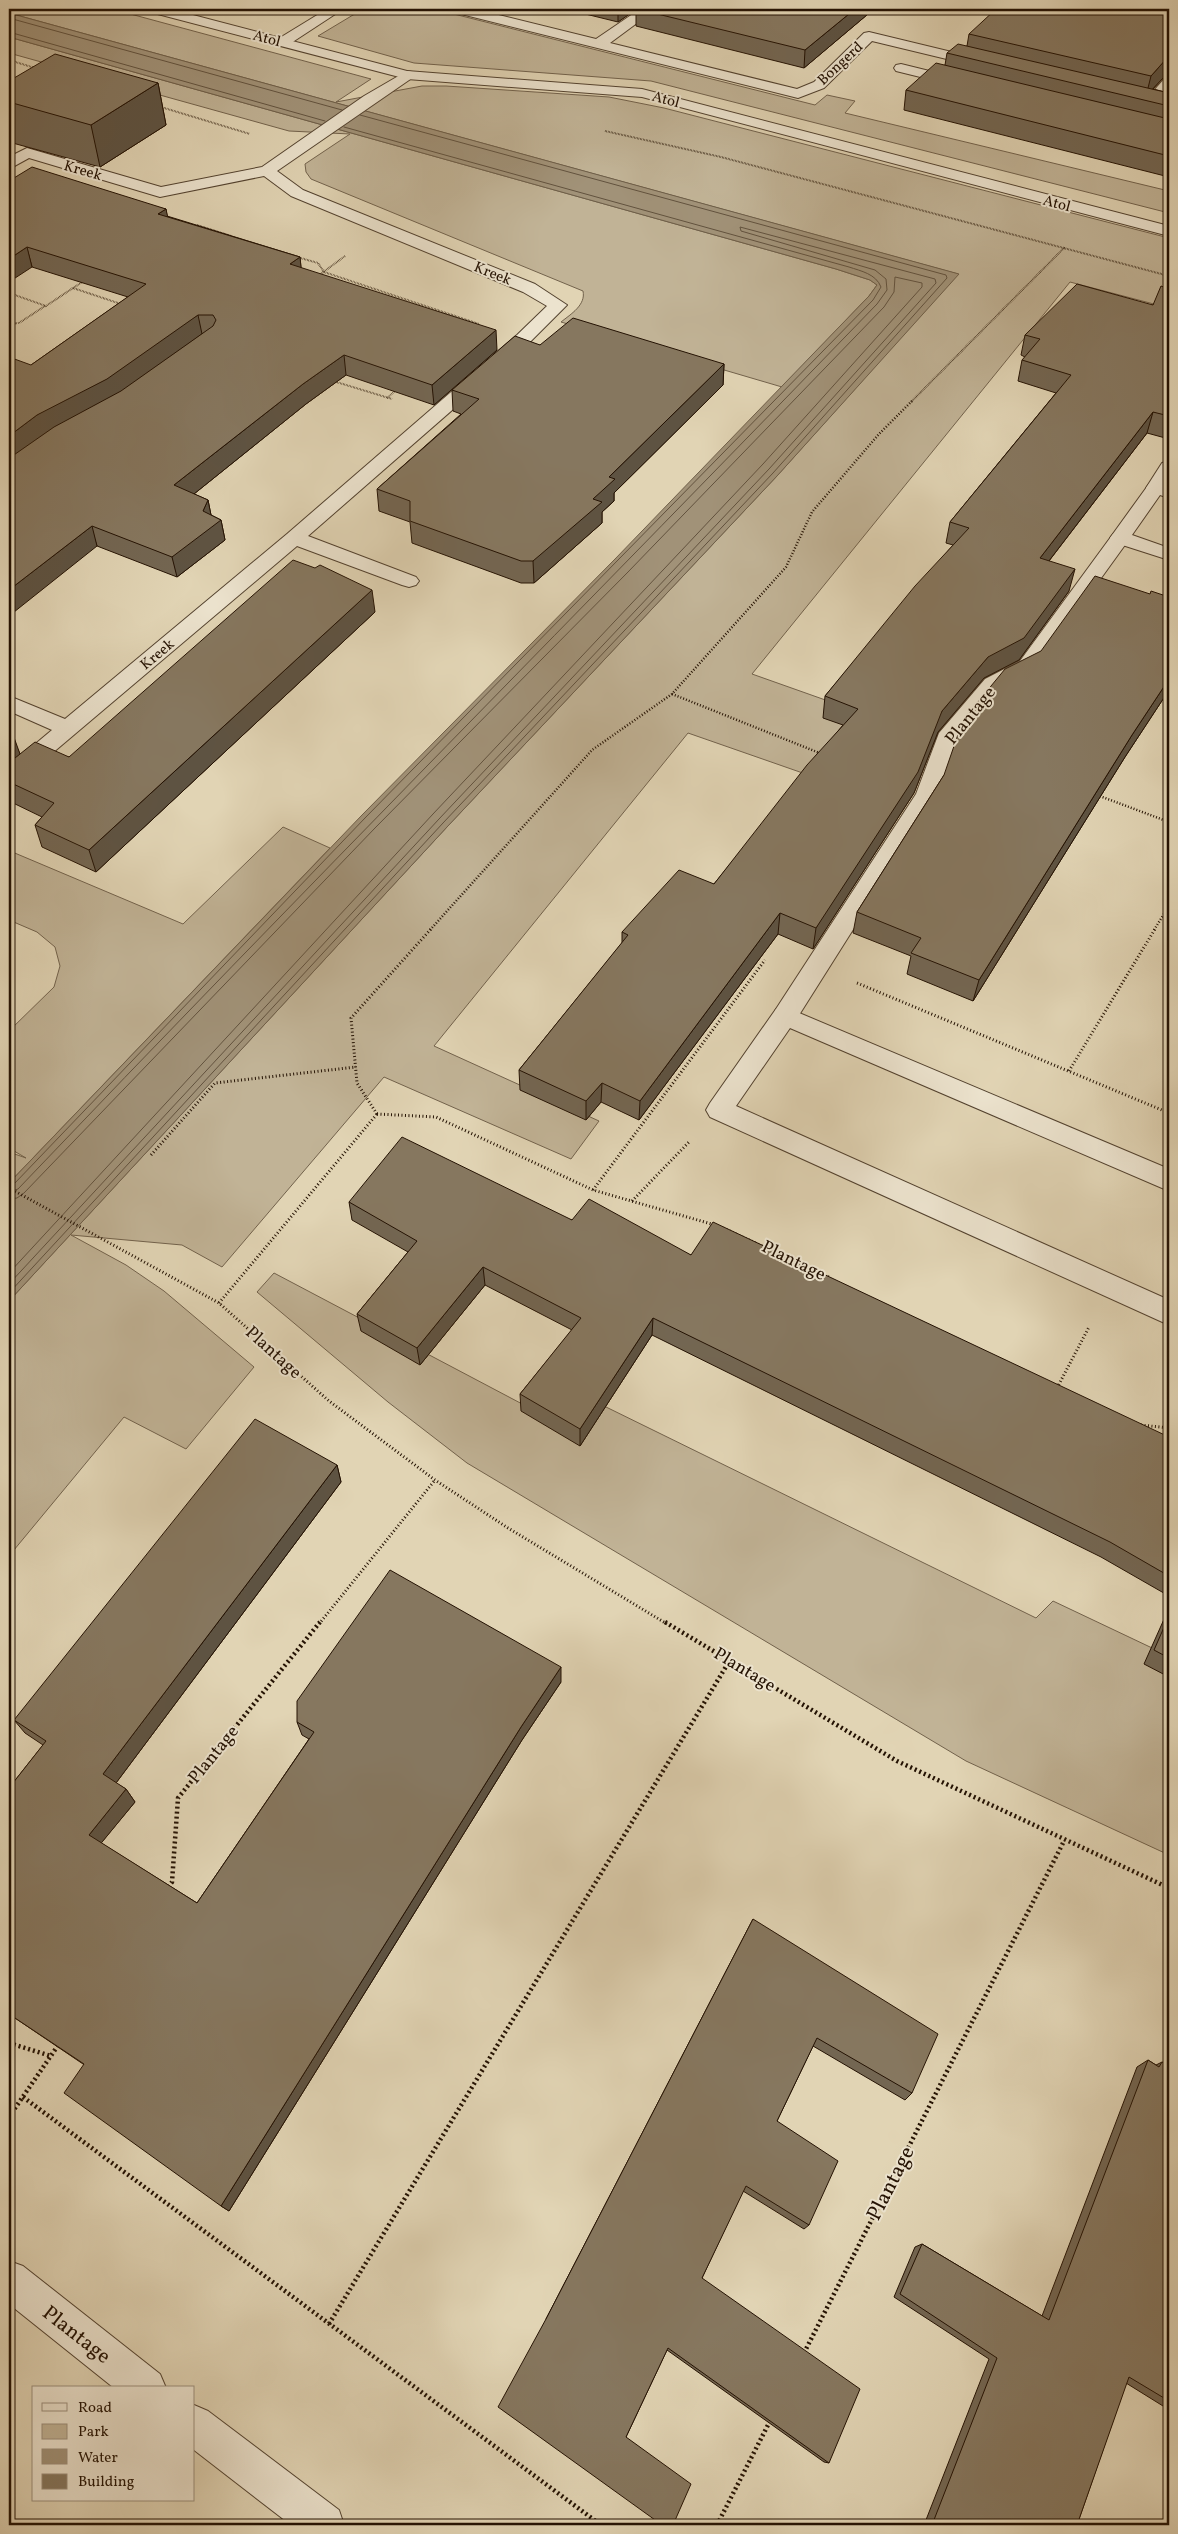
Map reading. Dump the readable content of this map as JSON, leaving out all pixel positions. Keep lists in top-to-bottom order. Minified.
{"streets":{"street":["Atol","Bongerd","Kreek","Plantage"]},"crossings":[["Atol","Kreek"]],"legend":["Road","Park","Water","Building"]}
